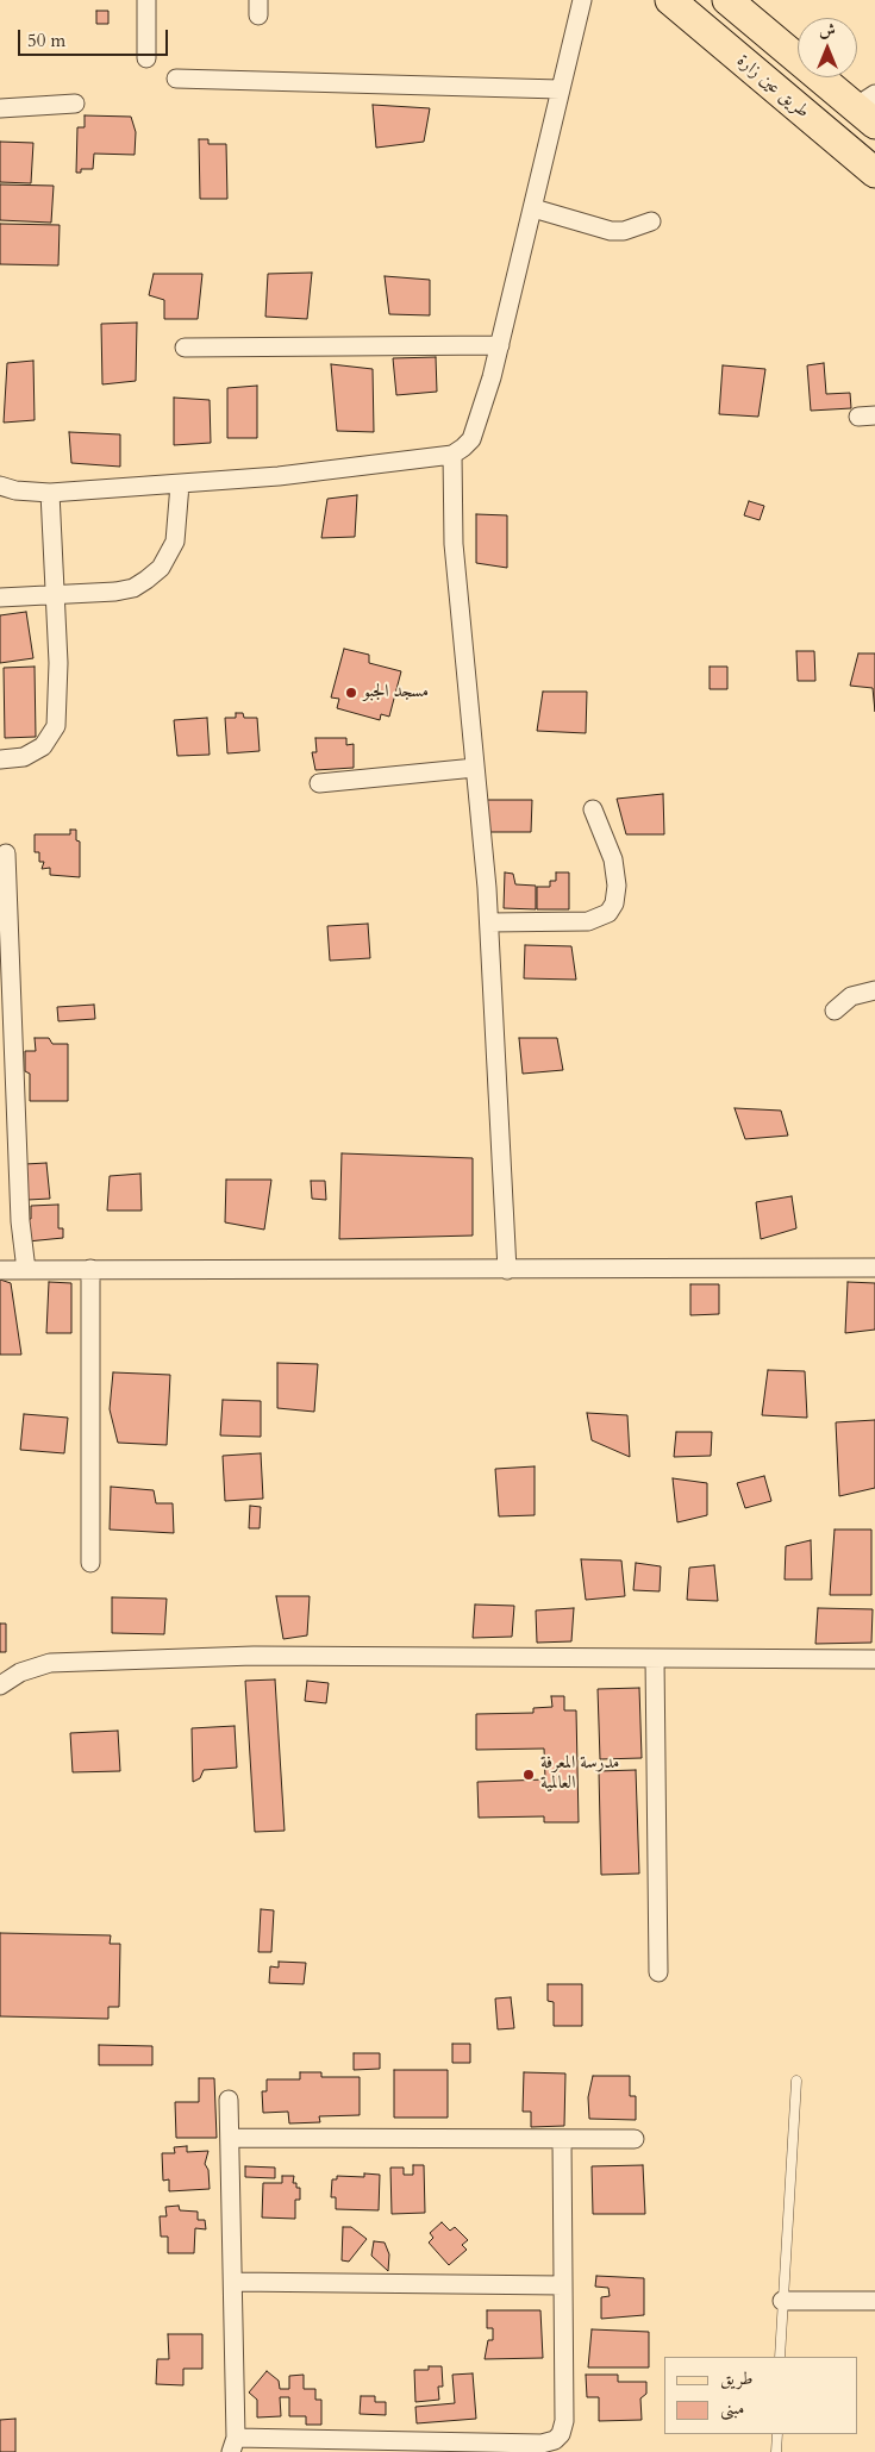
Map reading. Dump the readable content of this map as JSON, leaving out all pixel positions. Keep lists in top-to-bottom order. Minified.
{"streets":{"main road":["طريق عين زارة"]},"places":["مسجد الجبو","مدرسة المعرفة العالمية"],"legend":["طريق","مبنى"],"scale_bar":"50 m","north":"top"}
